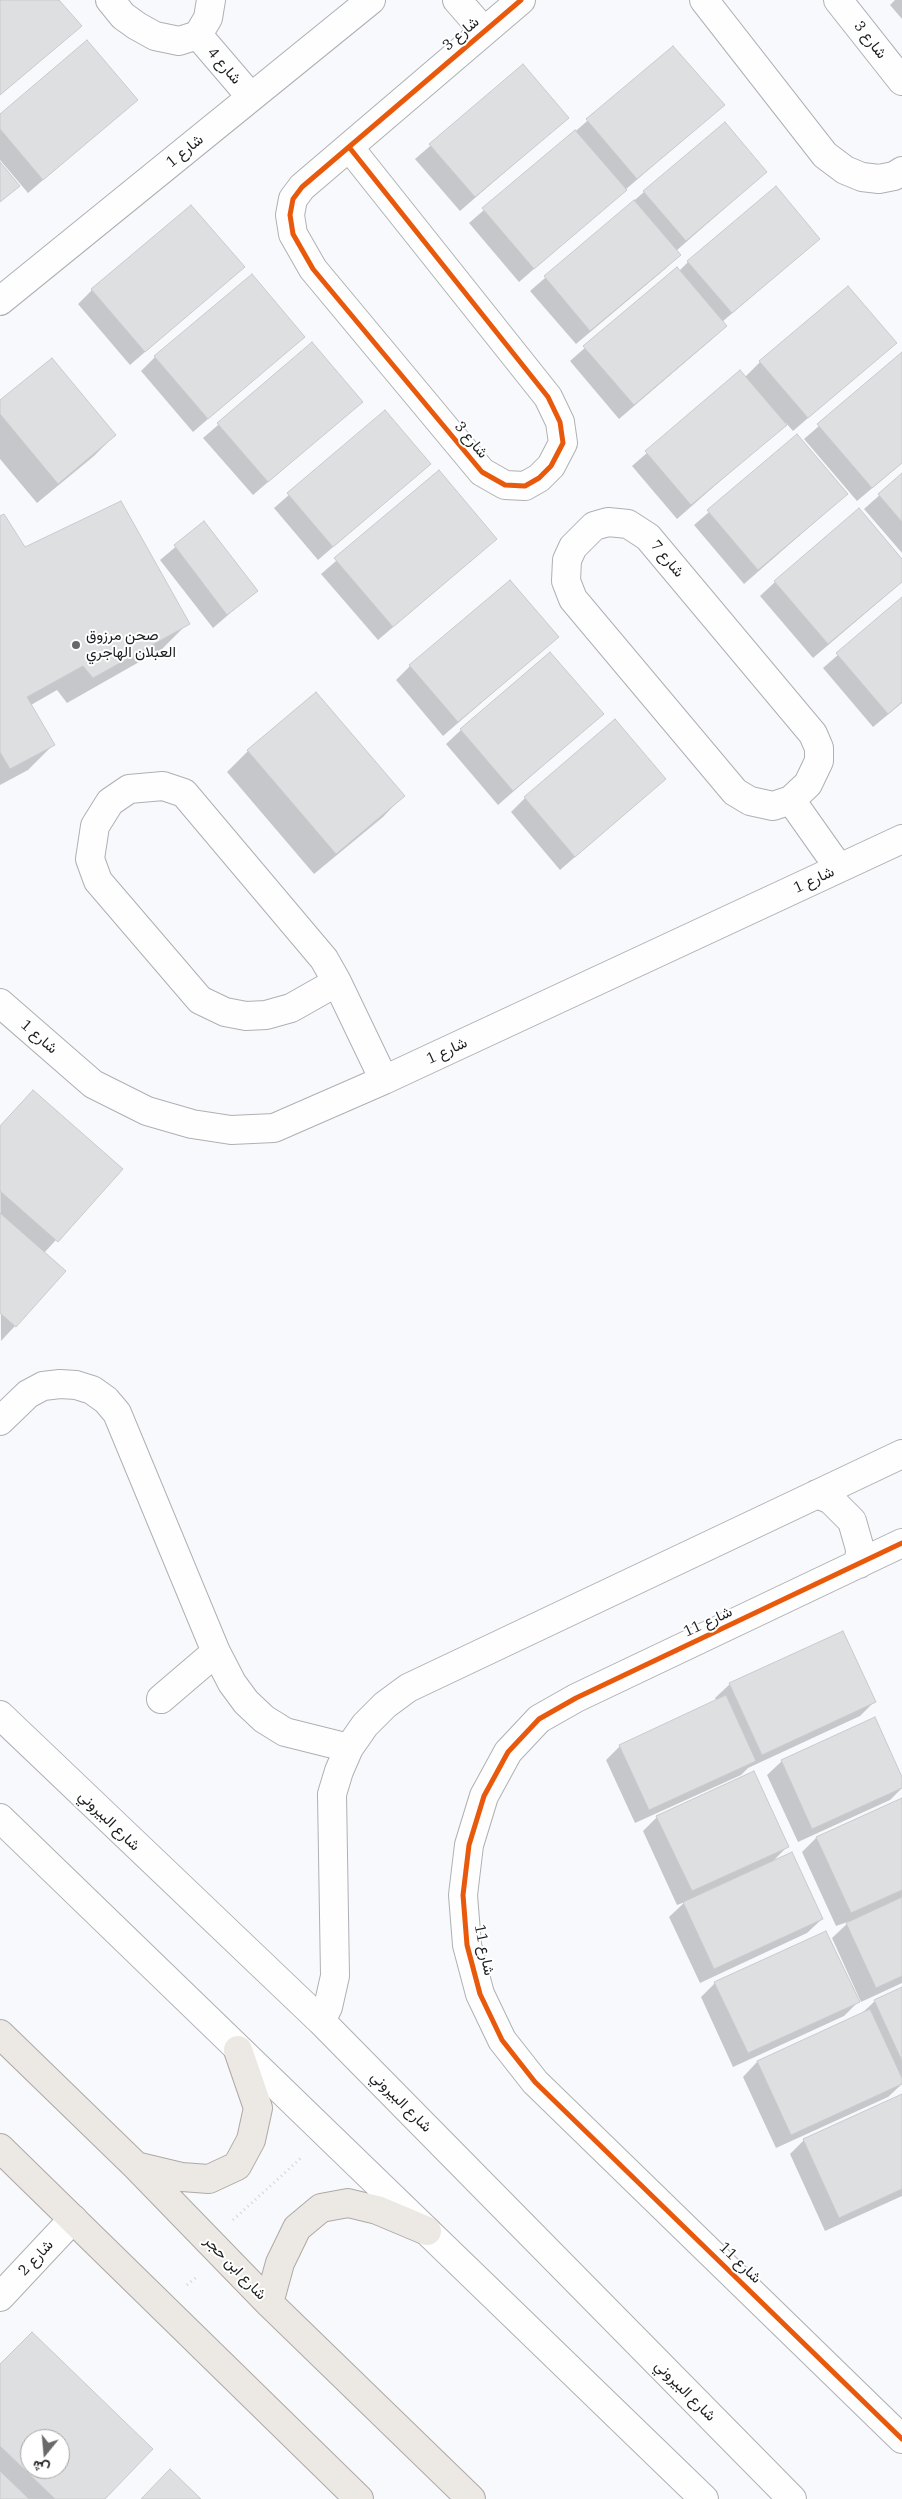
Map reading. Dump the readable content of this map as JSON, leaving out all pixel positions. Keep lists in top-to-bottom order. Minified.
{"streets":{"main road":["شارع ابن حجر"],"street":["شارع 3","شارع 4","شارع 1","شارع 7","شارع 11","شارع البيروني","شارع 2"]},"crossings":[["شارع 4","شارع 1"]],"places":["صحن مرزوق العبلان الهاجري"],"north":"bottom"}
